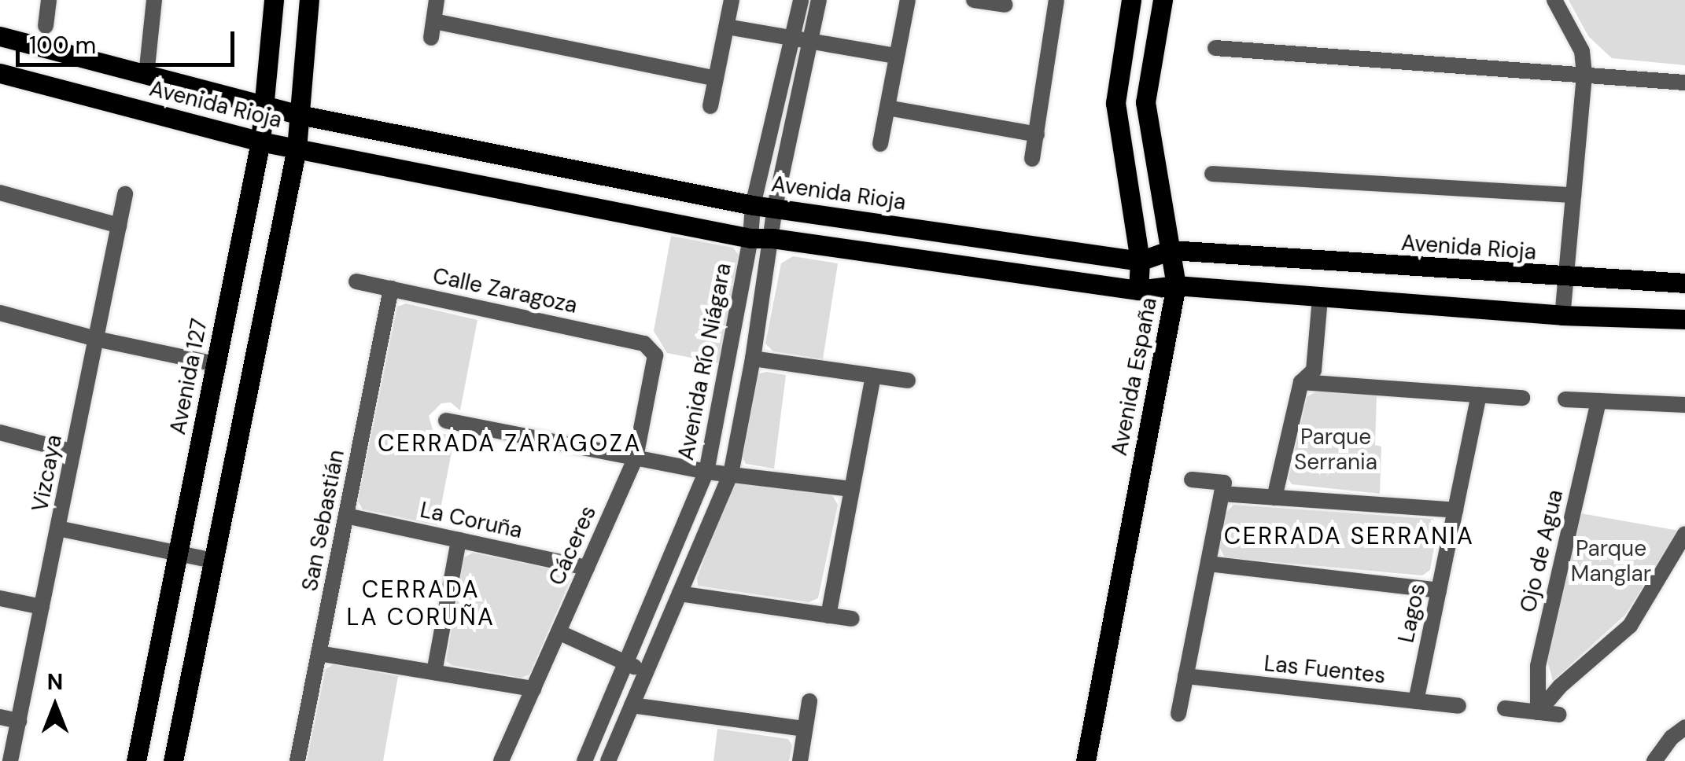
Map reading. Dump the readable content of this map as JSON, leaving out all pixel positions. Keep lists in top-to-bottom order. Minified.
{"streets":{"main road":["Avenida Rioja","Avenida 127","Avenida España"],"street":["Calle Zaragoza","Avenida Río Niágara","Vizcaya","San Sebastián","La Coruña","Cáceres","Ojo de Agua","Lagos","Las Fuentes"]},"crossings":[["Avenida Rioja","Avenida Río Niágara"],["Avenida Rioja","Avenida 127"],["Avenida Rioja","Avenida España"],["Calle Zaragoza","San Sebastián"],["Calle Zaragoza","Cáceres"],["San Sebastián","La Coruña"],["La Coruña","Cáceres"],["Lagos","Las Fuentes"]],"districts":["CERRADA ZARAGOZA","CERRADA SERRANIA","CERRADA LA CORUÑA"],"parks":["Parque Serrania","Parque Manglar"],"scale_bar":"100 m","north":"top"}
